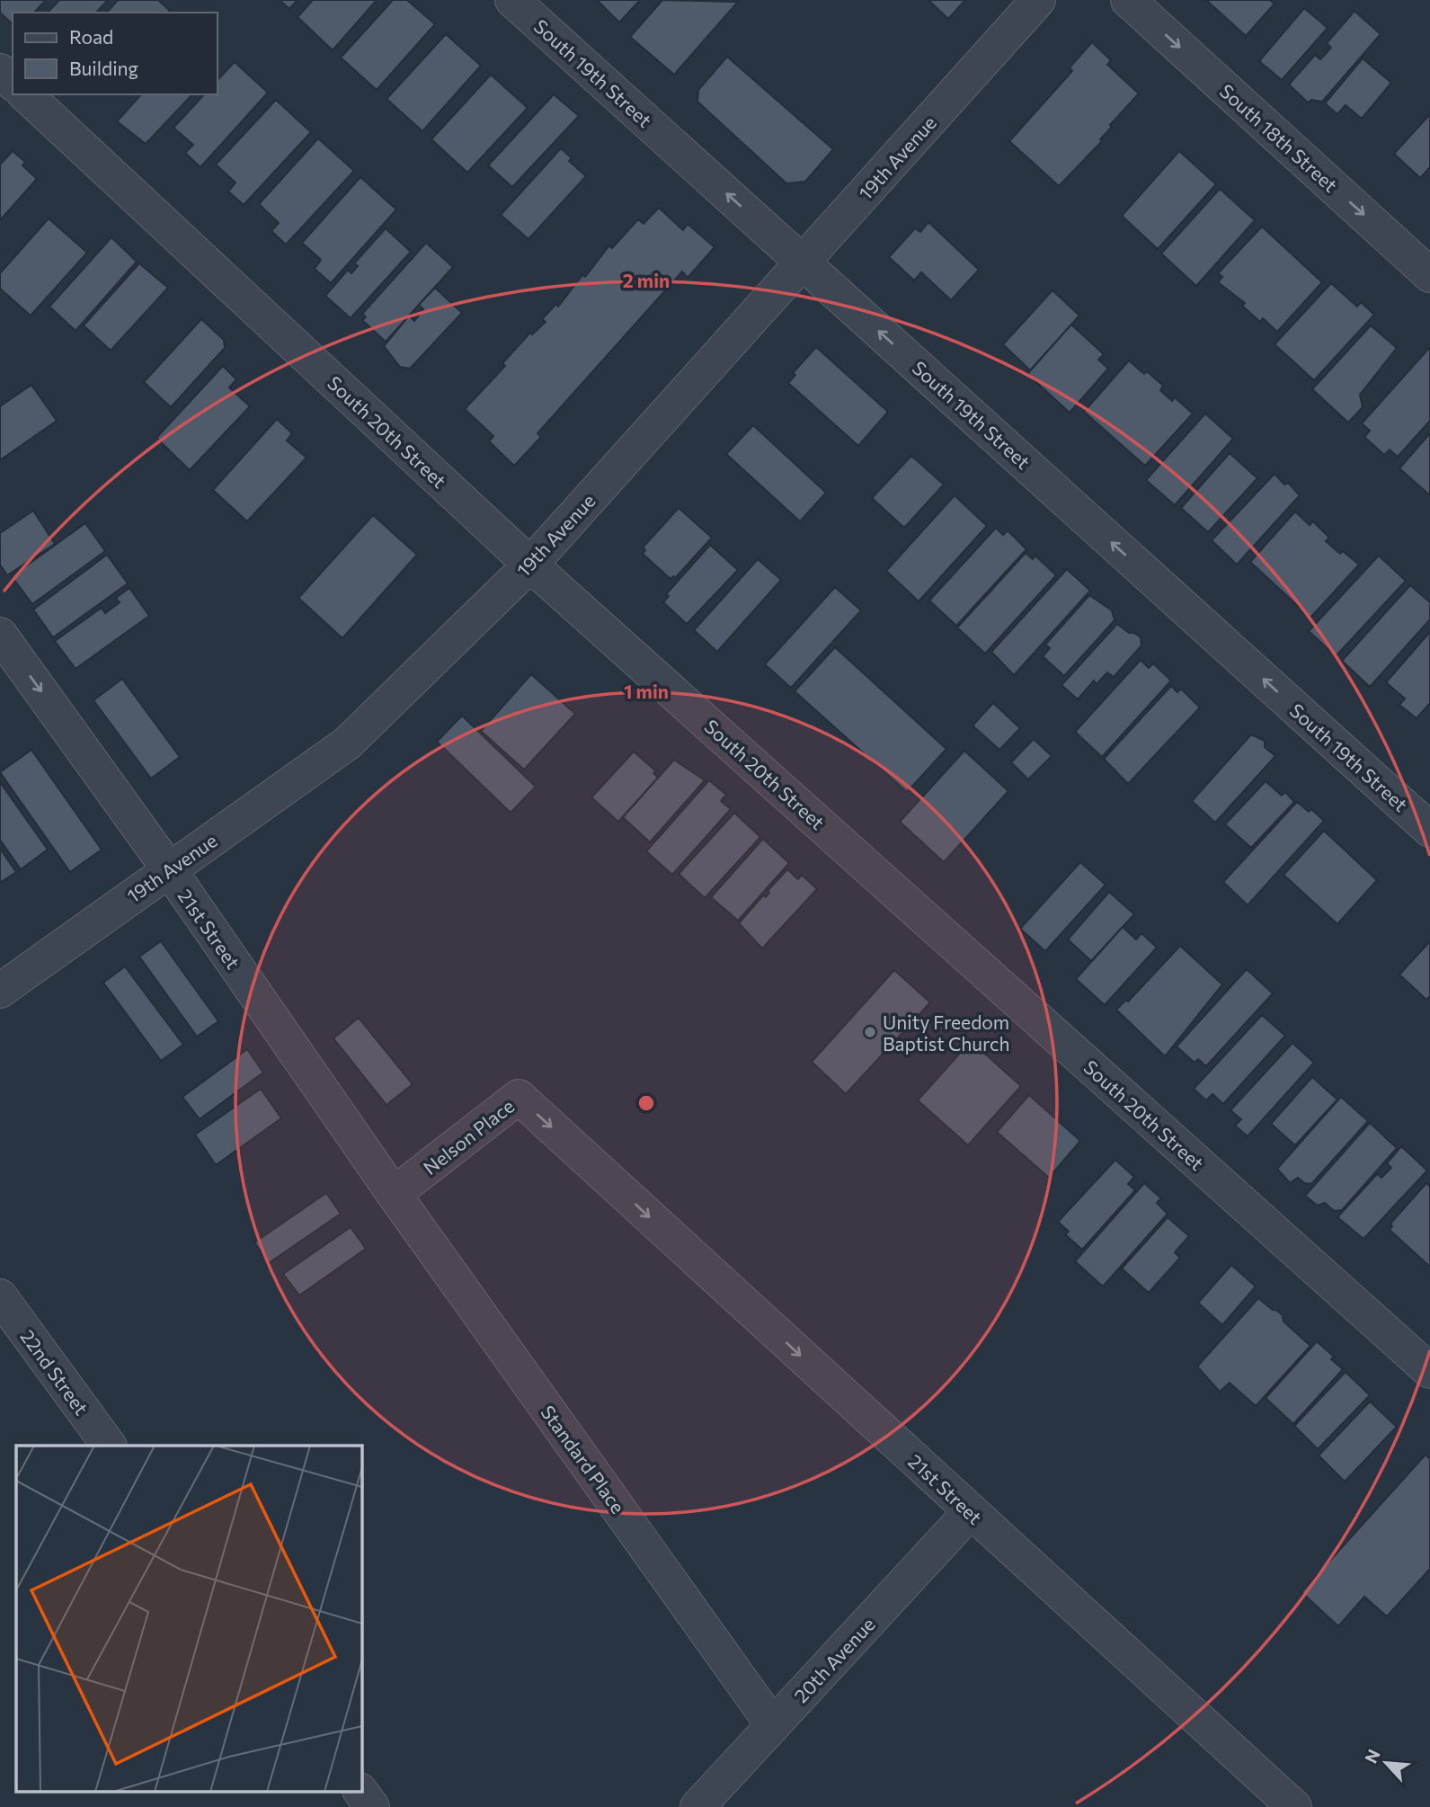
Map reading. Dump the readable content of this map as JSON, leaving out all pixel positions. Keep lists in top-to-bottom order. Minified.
{"streets":{"street":["South 19th Street","South 18th Street","19th Avenue","South 20th Street","21st Street","Nelson Place","22nd Street","Standard Place","20th Avenue"]},"crossings":[["South 19th Street","19th Avenue"],["19th Avenue","South 20th Street"],["19th Avenue","21st Street"],["21st Street","Nelson Place"],["21st Street","Standard Place"],["21st Street","20th Avenue"],["Nelson Place","Standard Place"],["Standard Place","20th Avenue"]],"one_way":["South 19th Street","South 18th Street","21st Street"],"places":["Unity Freedom Baptist Church"],"legend":["Road","Building"],"north":"top left","rings":["2 min","1 min"]}
